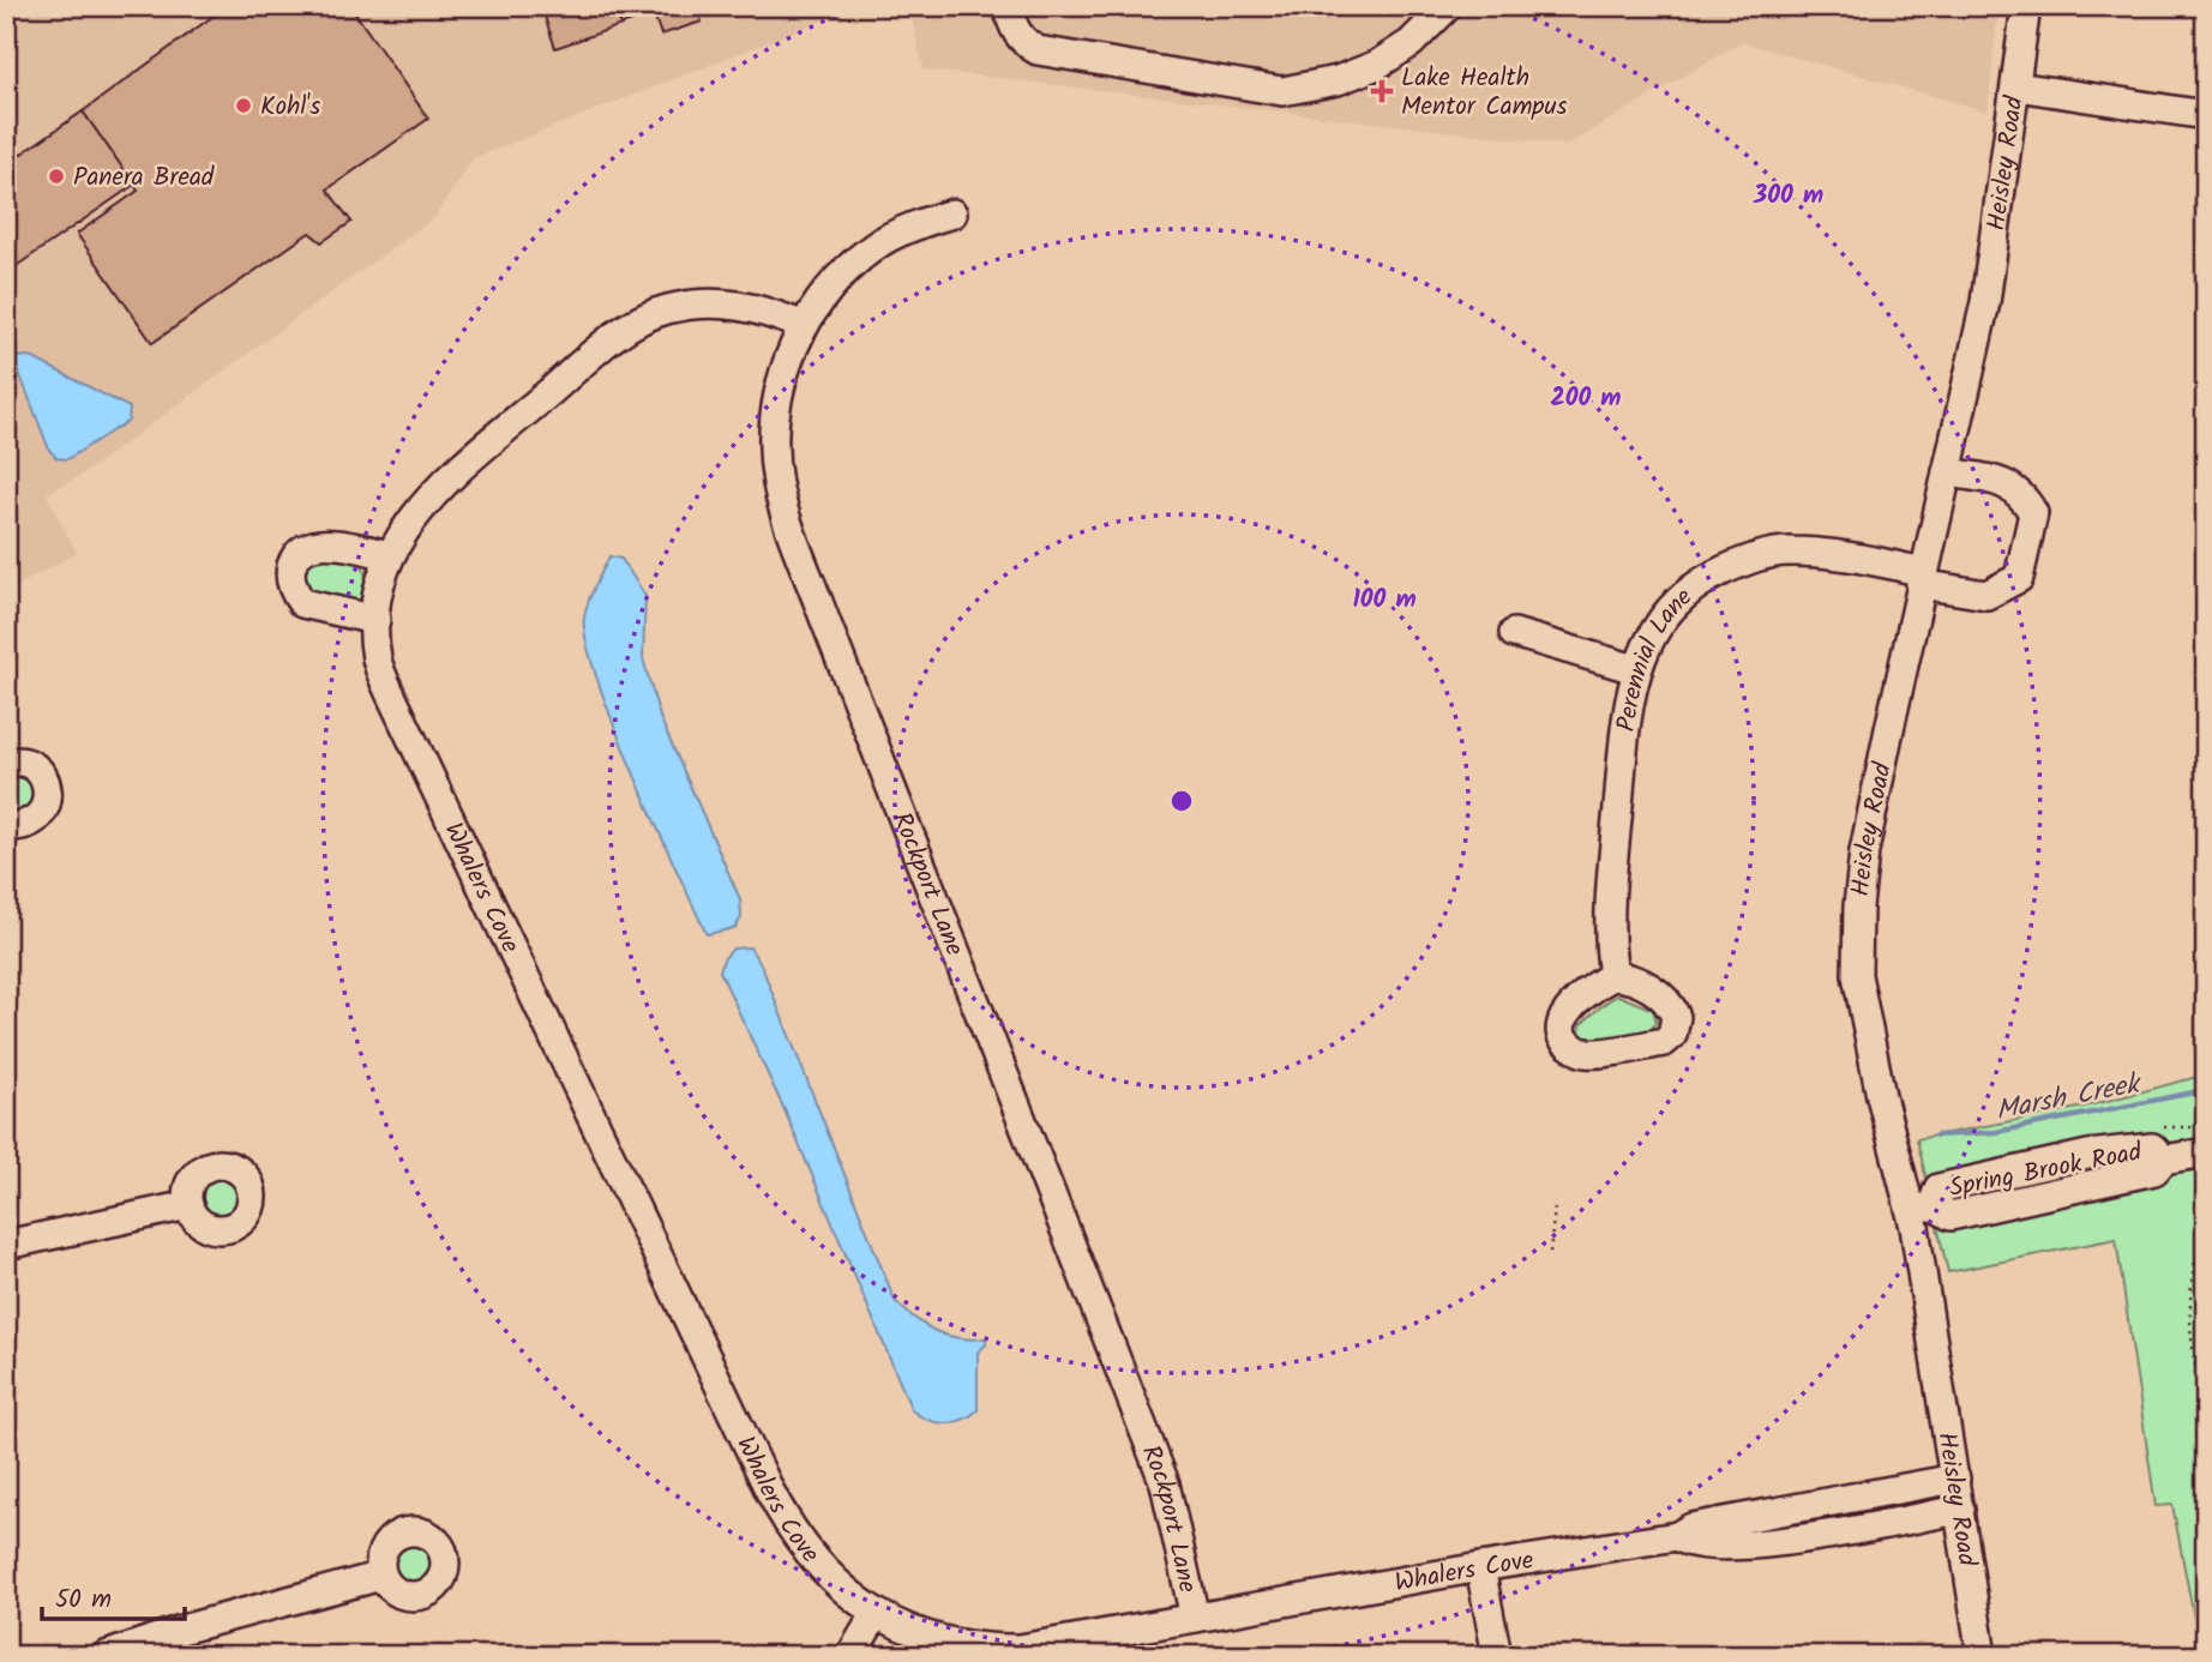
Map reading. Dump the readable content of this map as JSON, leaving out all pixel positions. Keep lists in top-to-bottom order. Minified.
{"streets":{"street":["Heisley Road","Perennial Lane","Rockport Lane","Whalers Cove","Spring Brook Road"]},"crossings":[["Heisley Road","Perennial Lane"],["Heisley Road","Whalers Cove"],["Heisley Road","Spring Brook Road"],["Rockport Lane","Whalers Cove"]],"water":["Marsh Creek"],"places":{"health":["Lake Health Mentor Campus"],"other":["Kohl's","Panera Bread"]},"scale_bar":"50 m","rings":["300 m","200 m","100 m"]}
